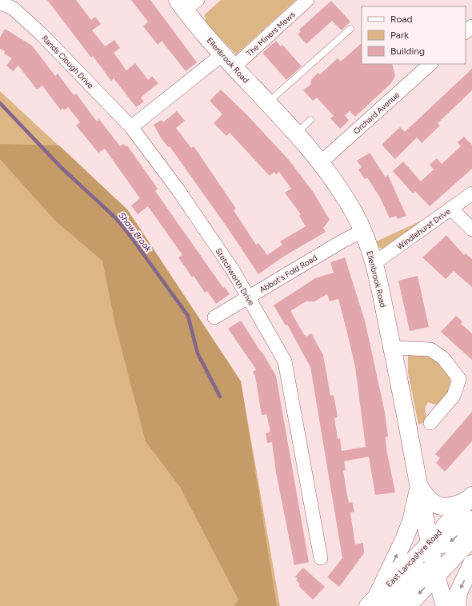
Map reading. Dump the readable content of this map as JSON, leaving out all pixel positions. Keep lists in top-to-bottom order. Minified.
{"streets":{"main road":["Ellenbrook Road","East Lancashire Road"],"street":["The Miners Mews","Rands Clough Drive","Orchard Avenue","Windlehurst Drive","Abbot's Fold Road","Stetchworth Drive"]},"crossings":[["The Miners Mews","Ellenbrook Road"],["Ellenbrook Road","Orchard Avenue"],["Ellenbrook Road","Windlehurst Drive"],["Ellenbrook Road","Abbot's Fold Road"],["Ellenbrook Road","East Lancashire Road"],["Rands Clough Drive","Stetchworth Drive"],["Abbot's Fold Road","Stetchworth Drive"]],"water":["Shaw Brook"],"legend":["Road","Park","Building"]}
